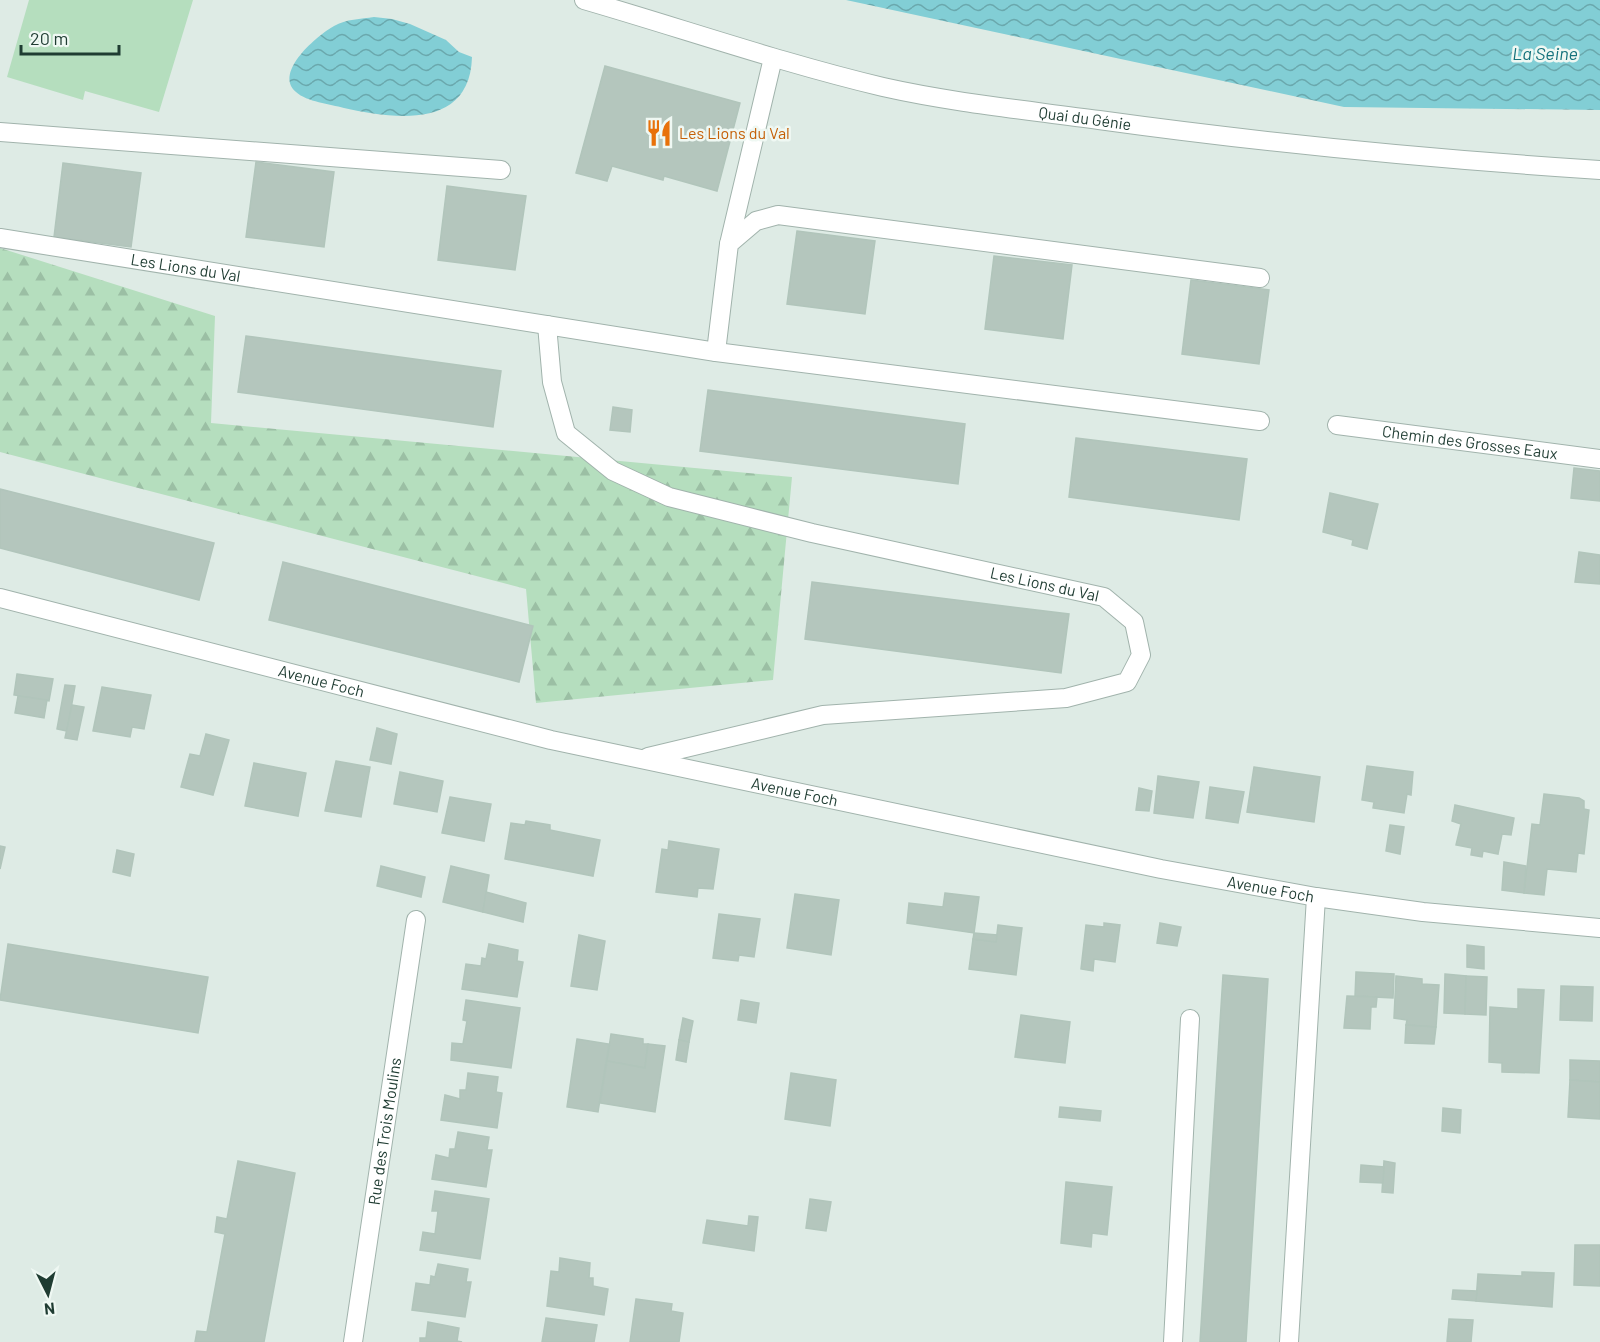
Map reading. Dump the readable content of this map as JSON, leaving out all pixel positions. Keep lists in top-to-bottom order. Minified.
{"streets":{"street":["Quai du Génie","Les Lions du Val","Chemin des Grosses Eaux","Avenue Foch","Rue des Trois Moulins"]},"crossings":[["Les Lions du Val","Avenue Foch"]],"water":["La Seine"],"places":{"restaurant":["Les Lions du Val"]},"scale_bar":"20 m","north":"bottom"}
